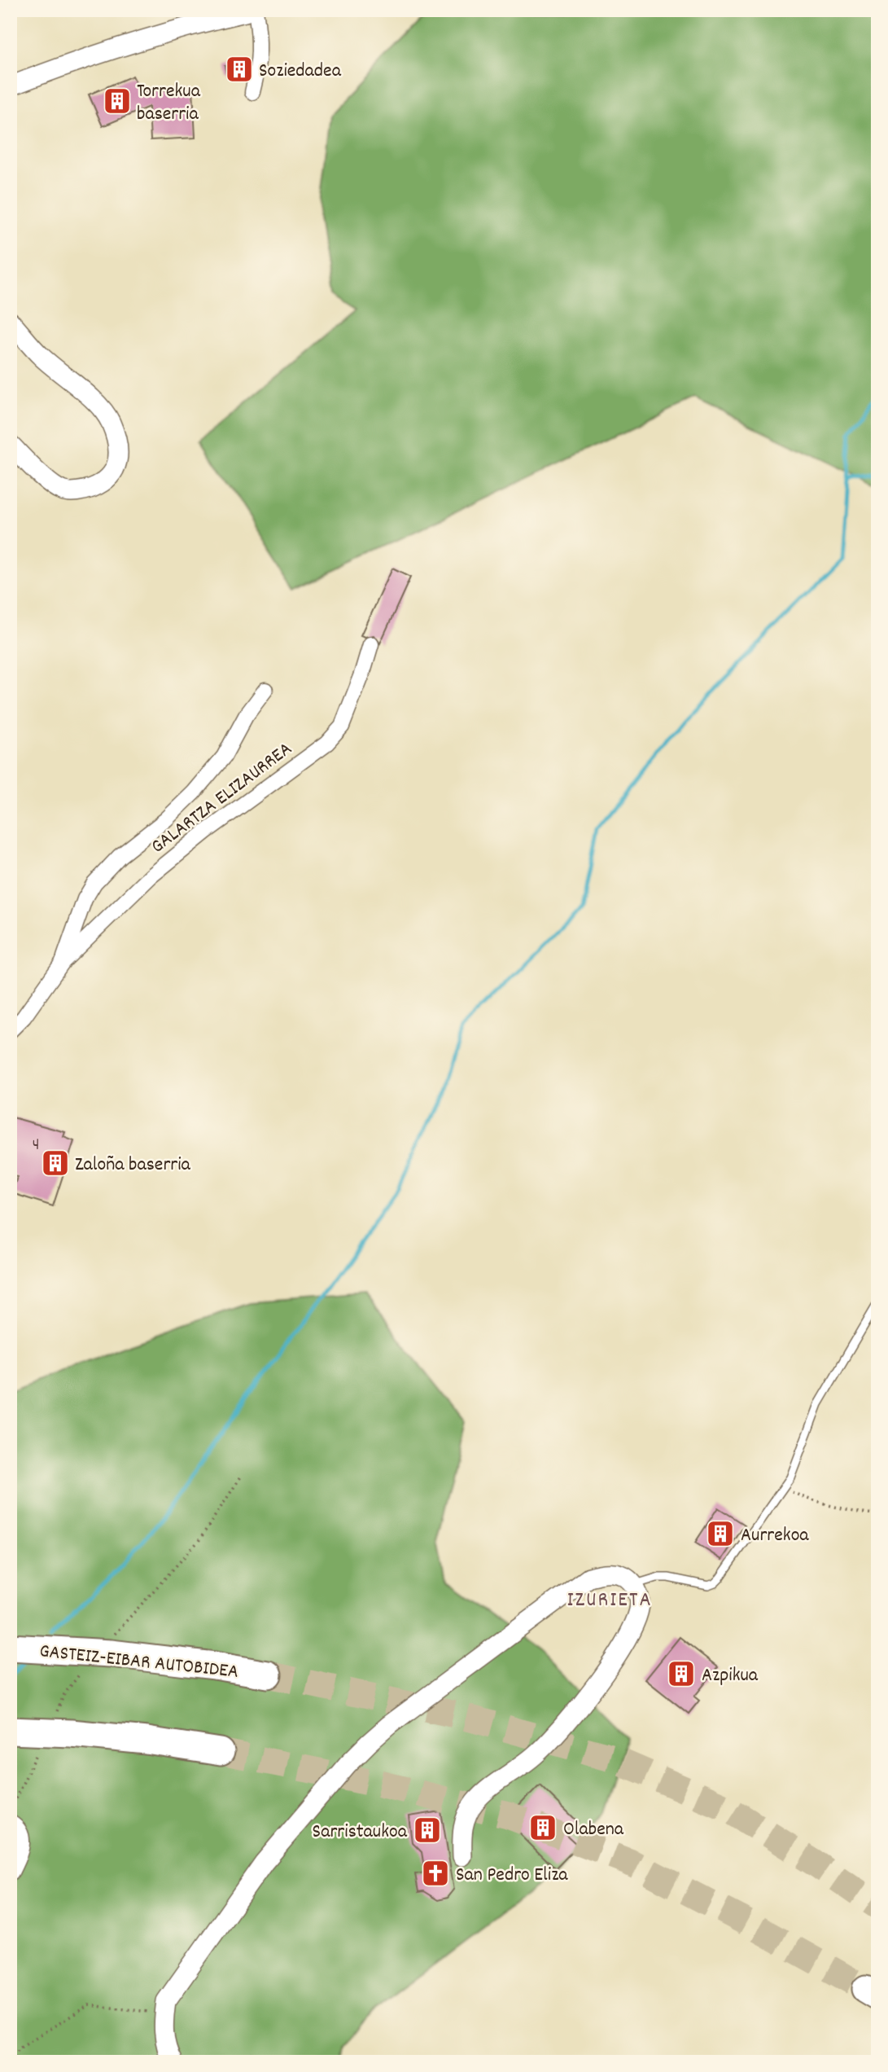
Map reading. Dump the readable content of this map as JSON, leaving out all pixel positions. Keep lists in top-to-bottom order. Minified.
{"streets":{"highway":["GASTEIZ-EIBAR AUTOBIDEA"],"street":["GALARTZA ELIZAURREA"]},"districts":["IZURIETA"],"places":{"building":["Soziedadea","Torrekua baserria","Zaloña baserria","Aurrekoa","Azpikua","Olabena","Sarristaukoa"],"church":["San Pedro Eliza"]},"house_numbers":["4"]}
